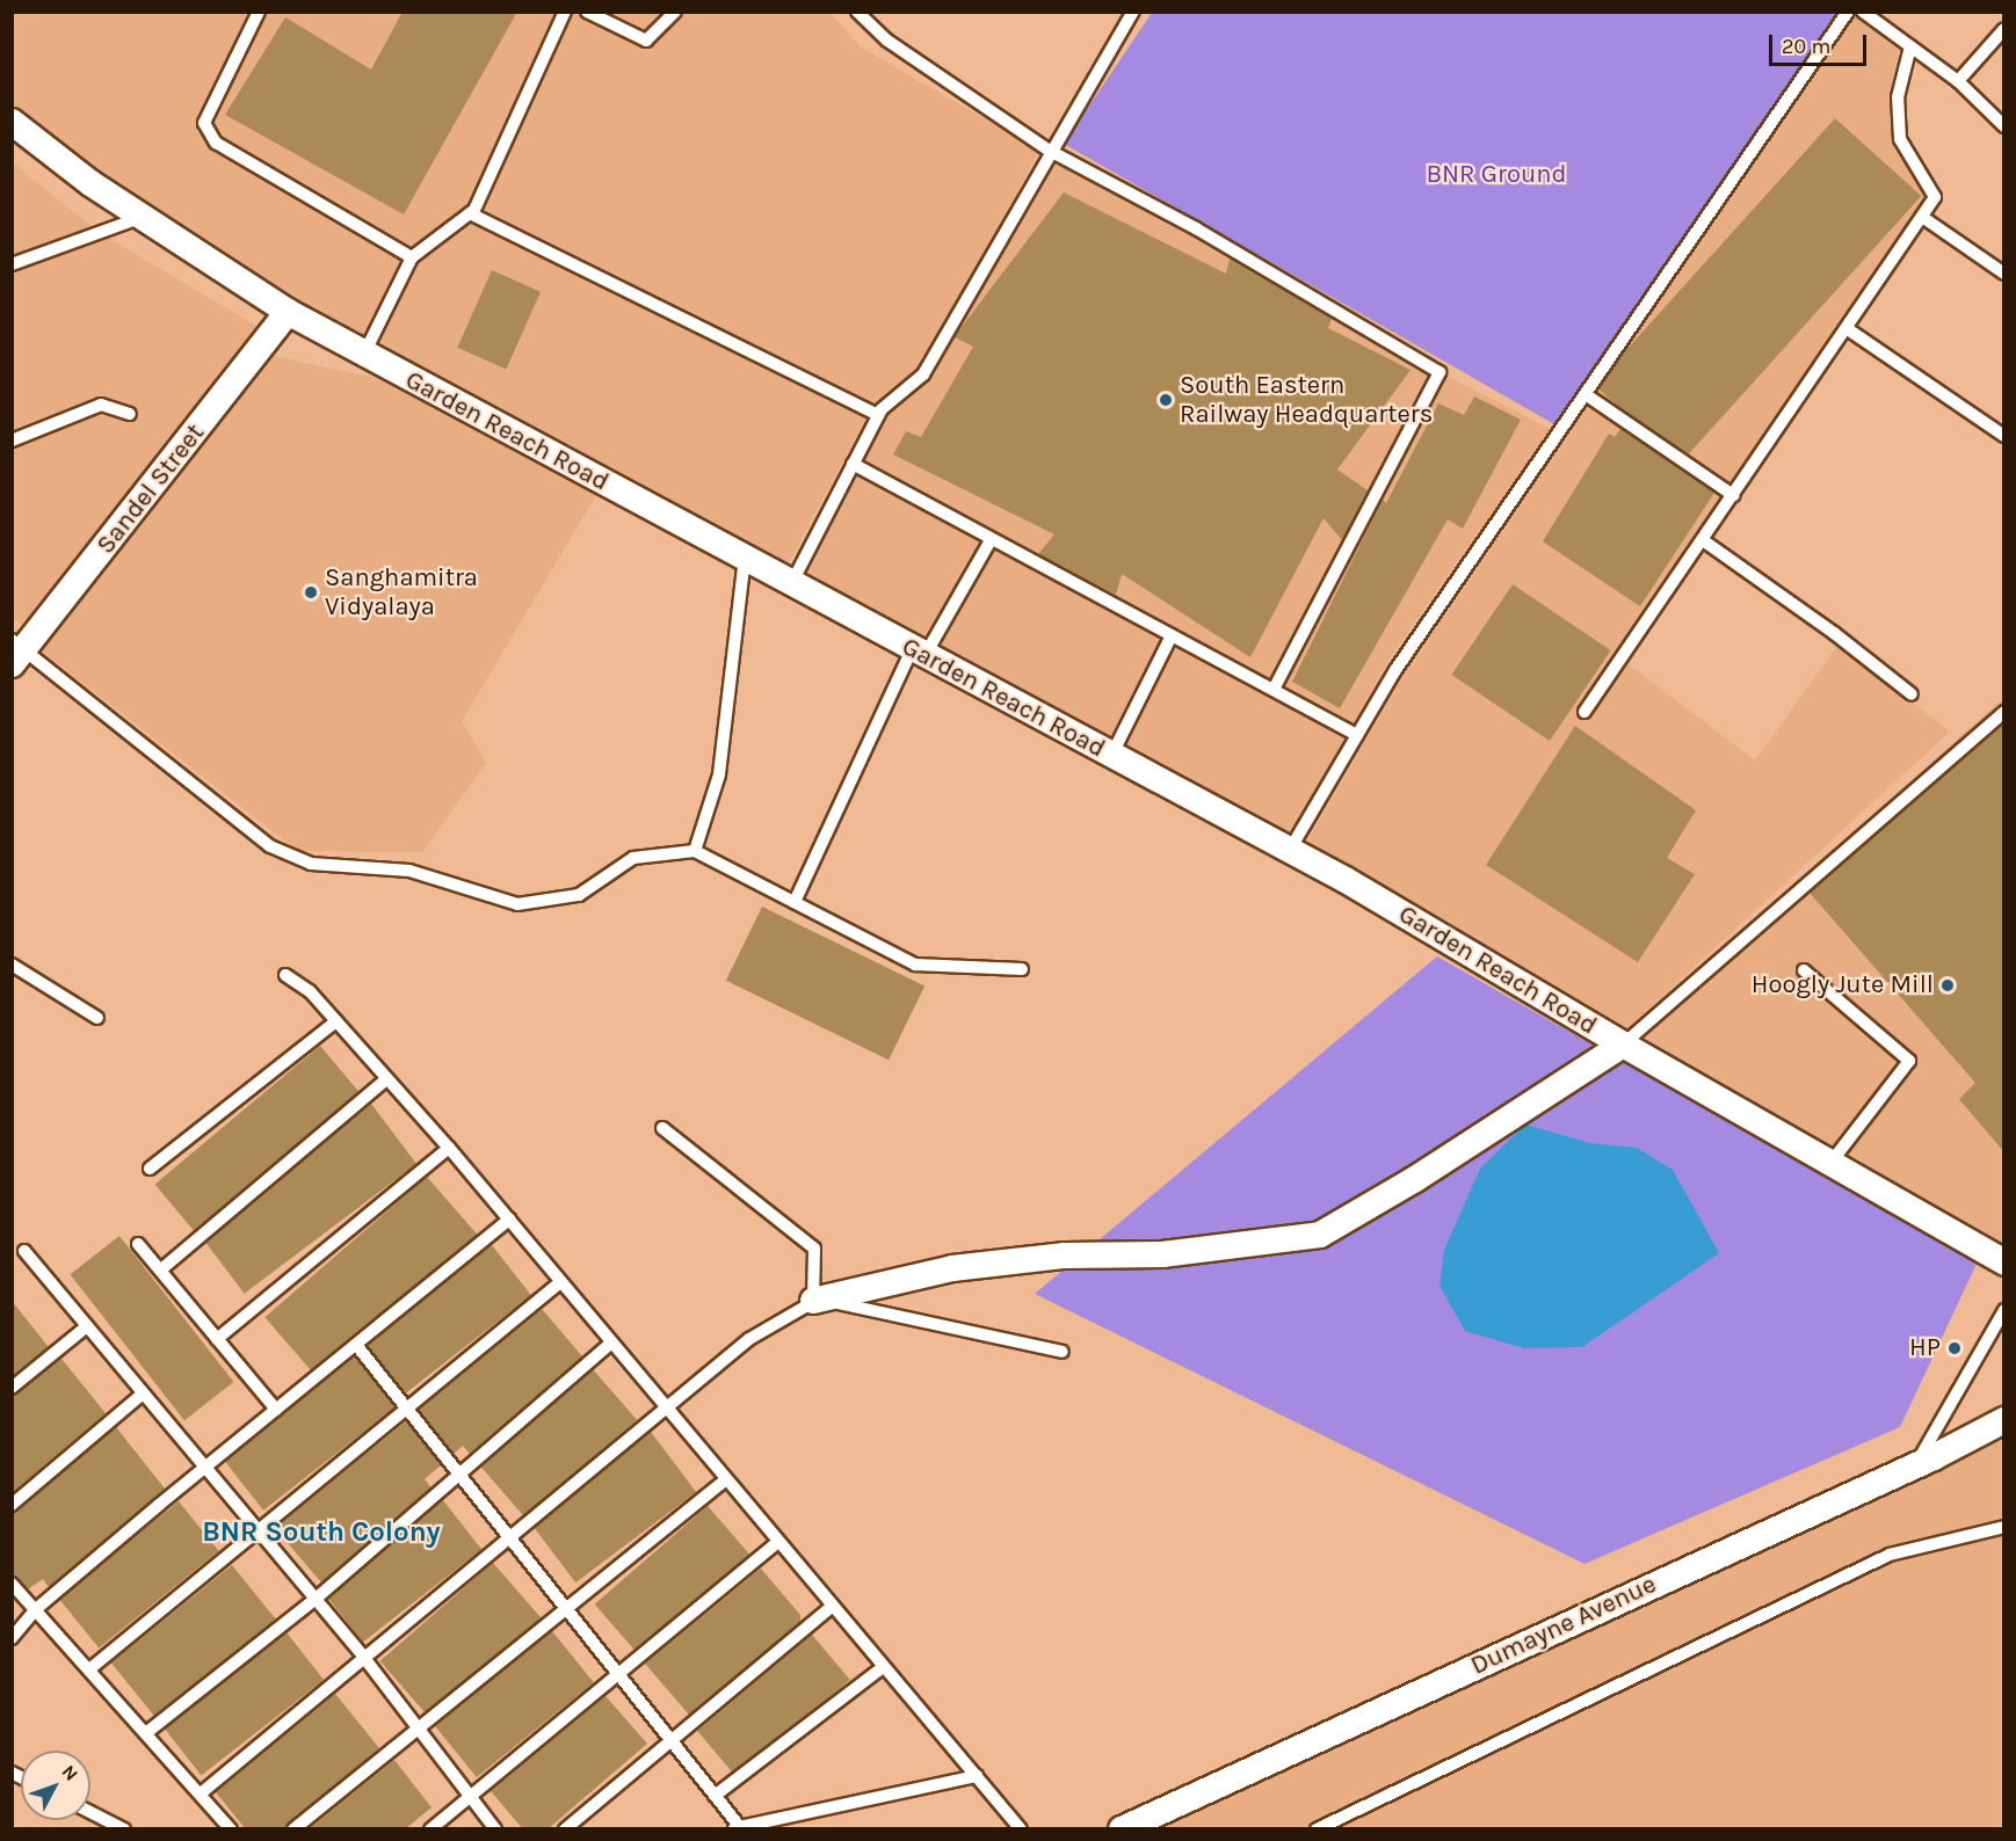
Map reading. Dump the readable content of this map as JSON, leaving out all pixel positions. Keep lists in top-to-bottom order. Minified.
{"streets":{"street":["Garden Reach Road","Sandel Street","Dumayne Avenue"]},"crossings":[["Garden Reach Road","Sandel Street"]],"districts":["BNR South Colony"],"parks":["BNR Ground"],"places":["South Eastern Railway Headquarters","Sanghamitra Vidyalaya","Hoogly Jute Mill","HP"],"scale_bar":"20 m","north":"top right"}
